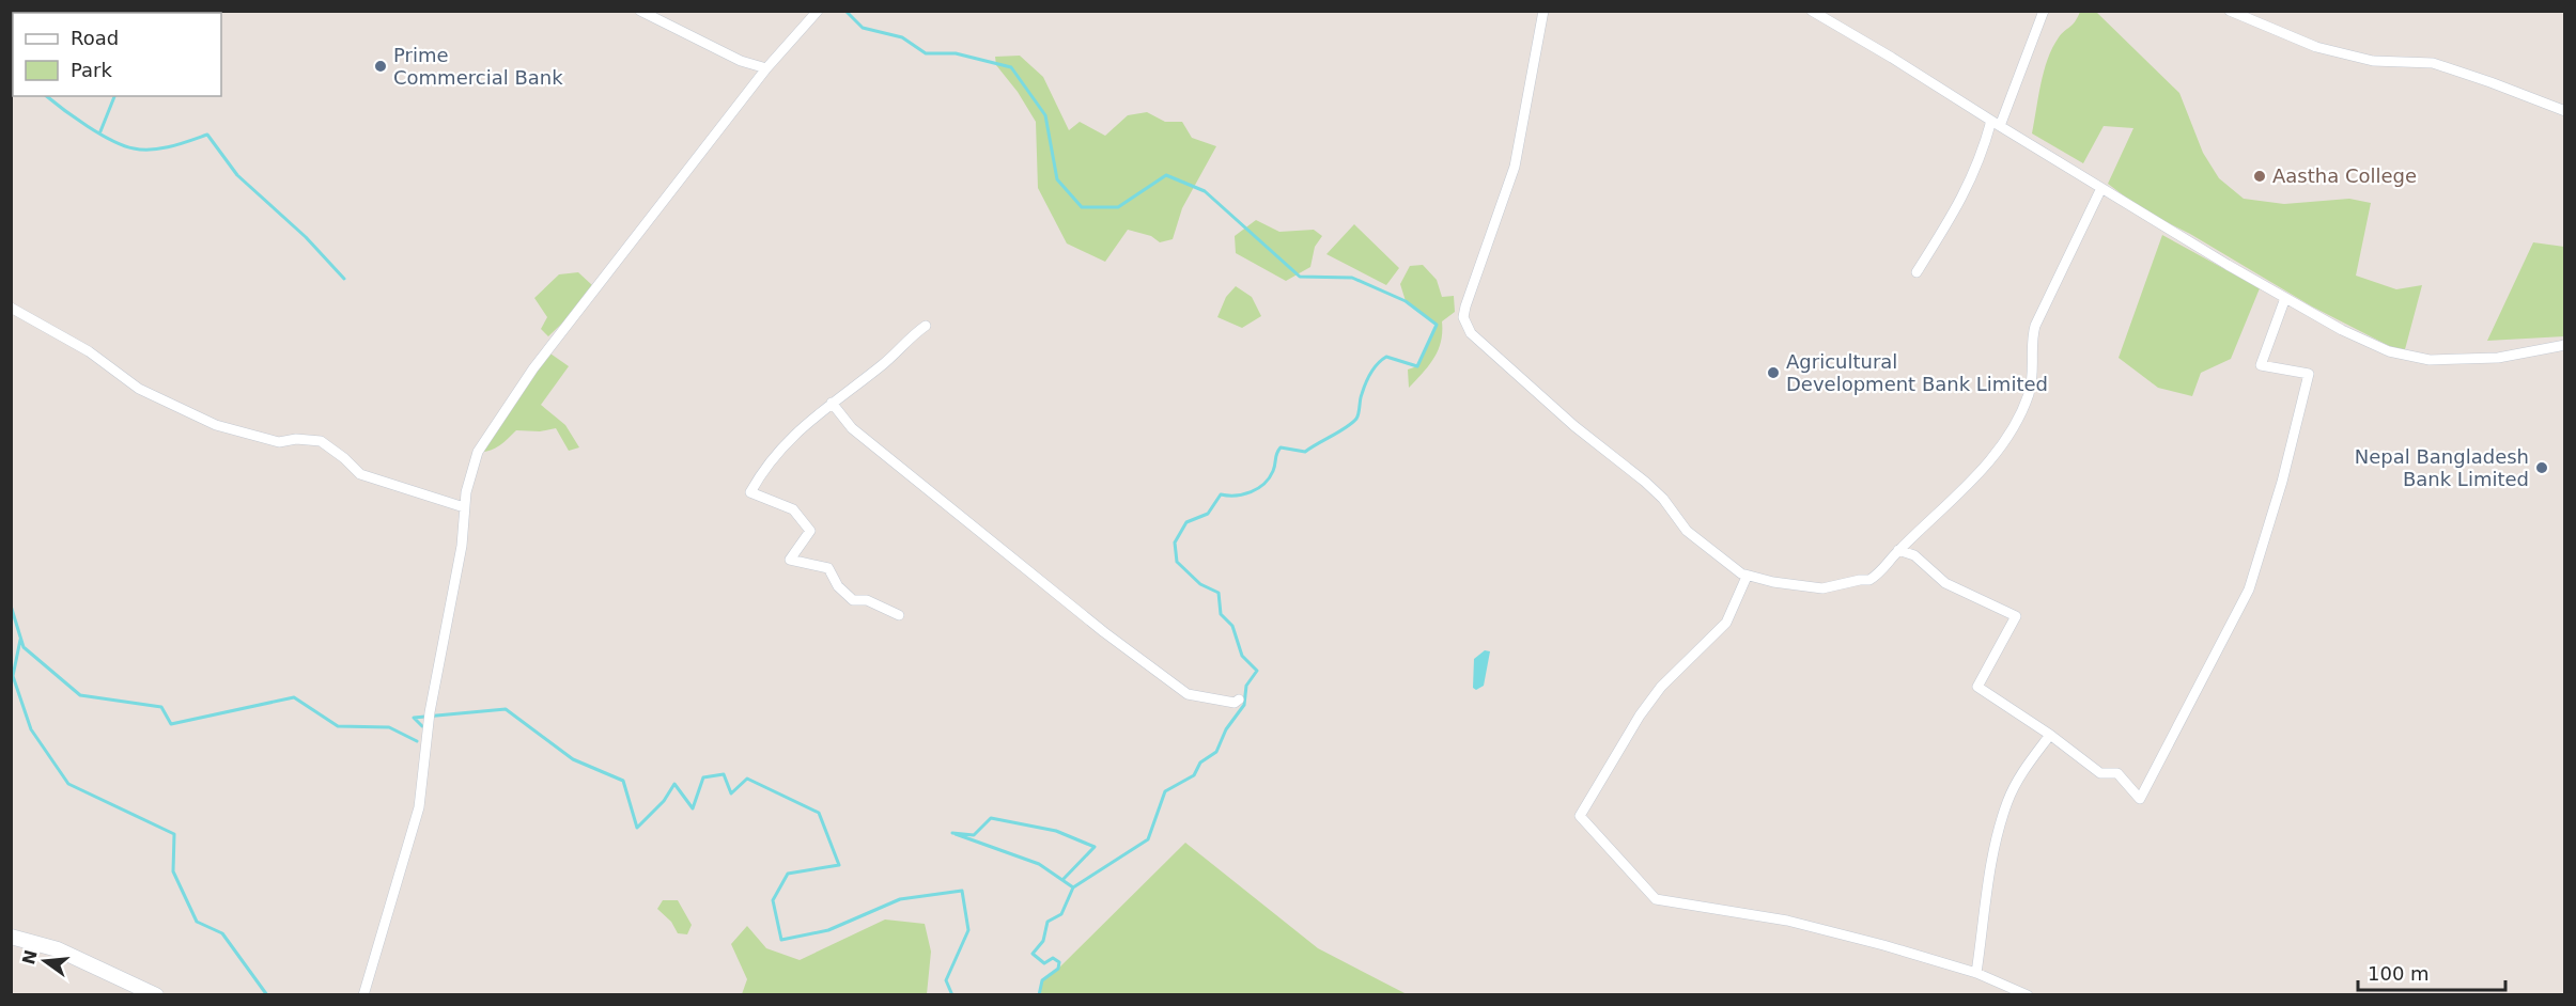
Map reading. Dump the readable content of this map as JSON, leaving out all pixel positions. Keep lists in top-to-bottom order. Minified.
{"places":["Prime Commercial Bank","Aastha College","Agricultural Development Bank Limited","Nepal Bangladesh Bank Limited"],"legend":["Road","Park"],"scale_bar":"100 m","north":"left"}
